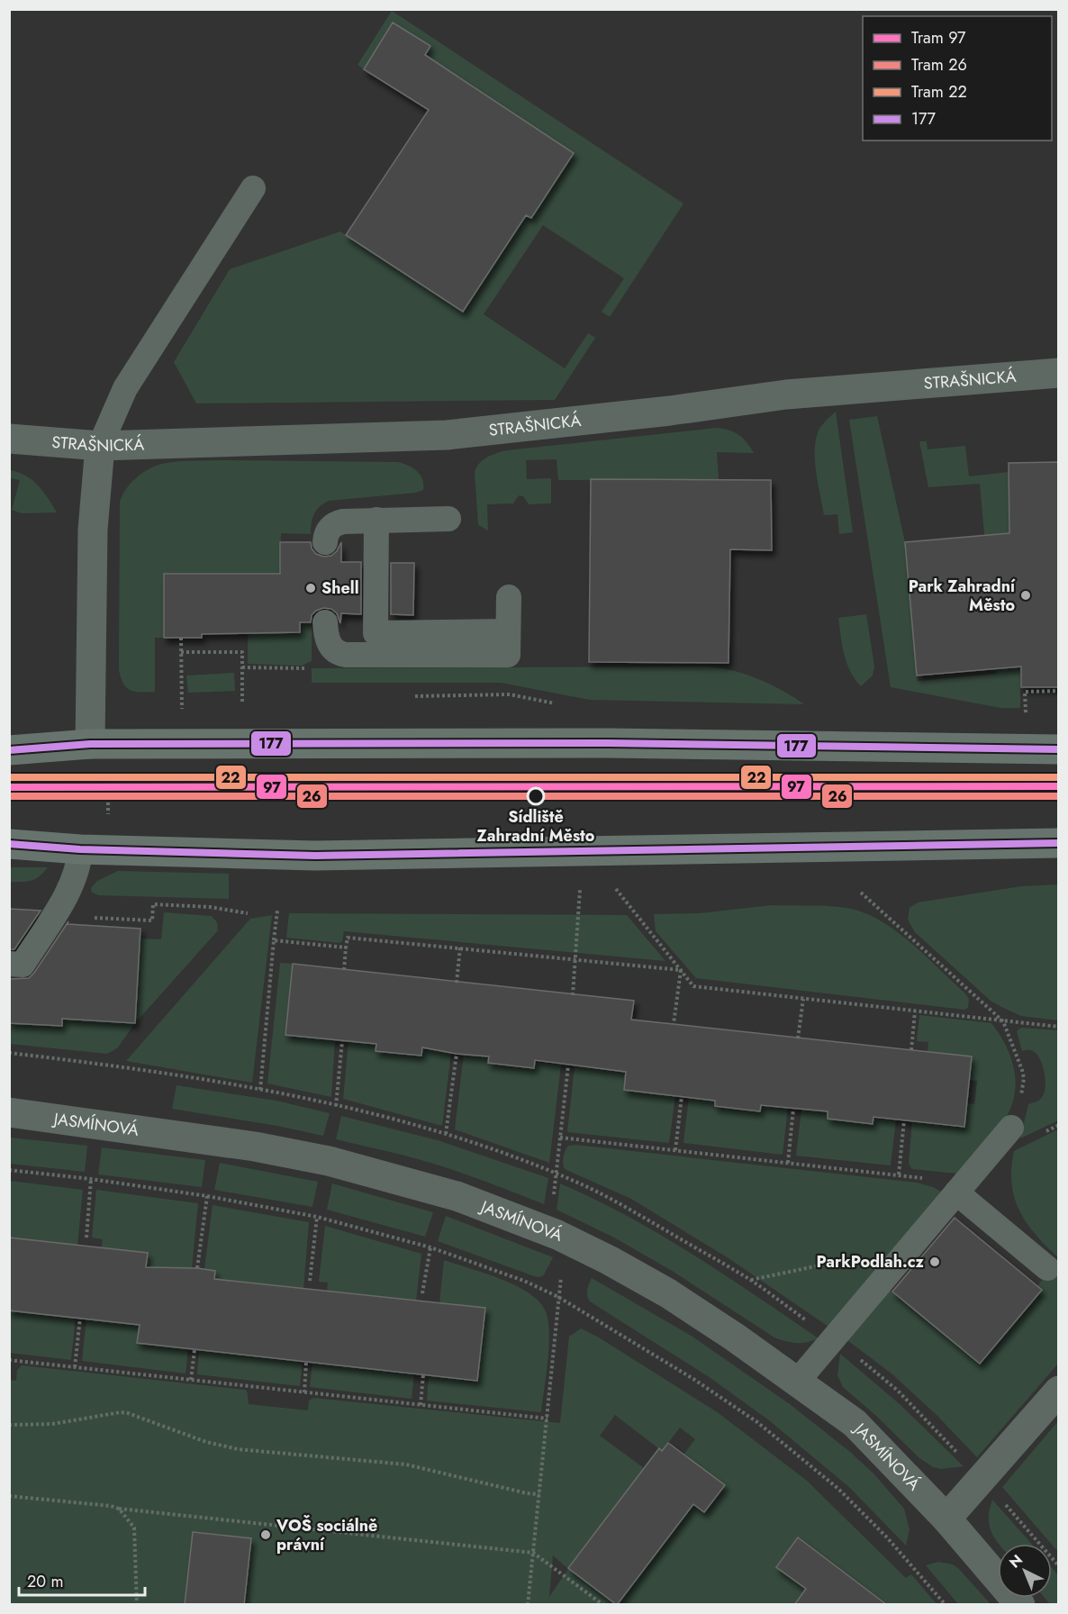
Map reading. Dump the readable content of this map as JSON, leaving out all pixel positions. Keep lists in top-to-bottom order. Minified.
{"streets":{"street":["STRAŠNICKÁ","JASMÍNOVÁ"]},"places":["Shell","Park Zahradní Město","Sídliště Zahradní Město","ParkPodlah.cz","VOŠ sociálně právní"],"lines":["transit line 177","tram line 22","tram line 97","tram line 26"],"legend":["Tram 97","Tram 26","Tram 22","177"],"scale_bar":"20 m","north":"top left"}
